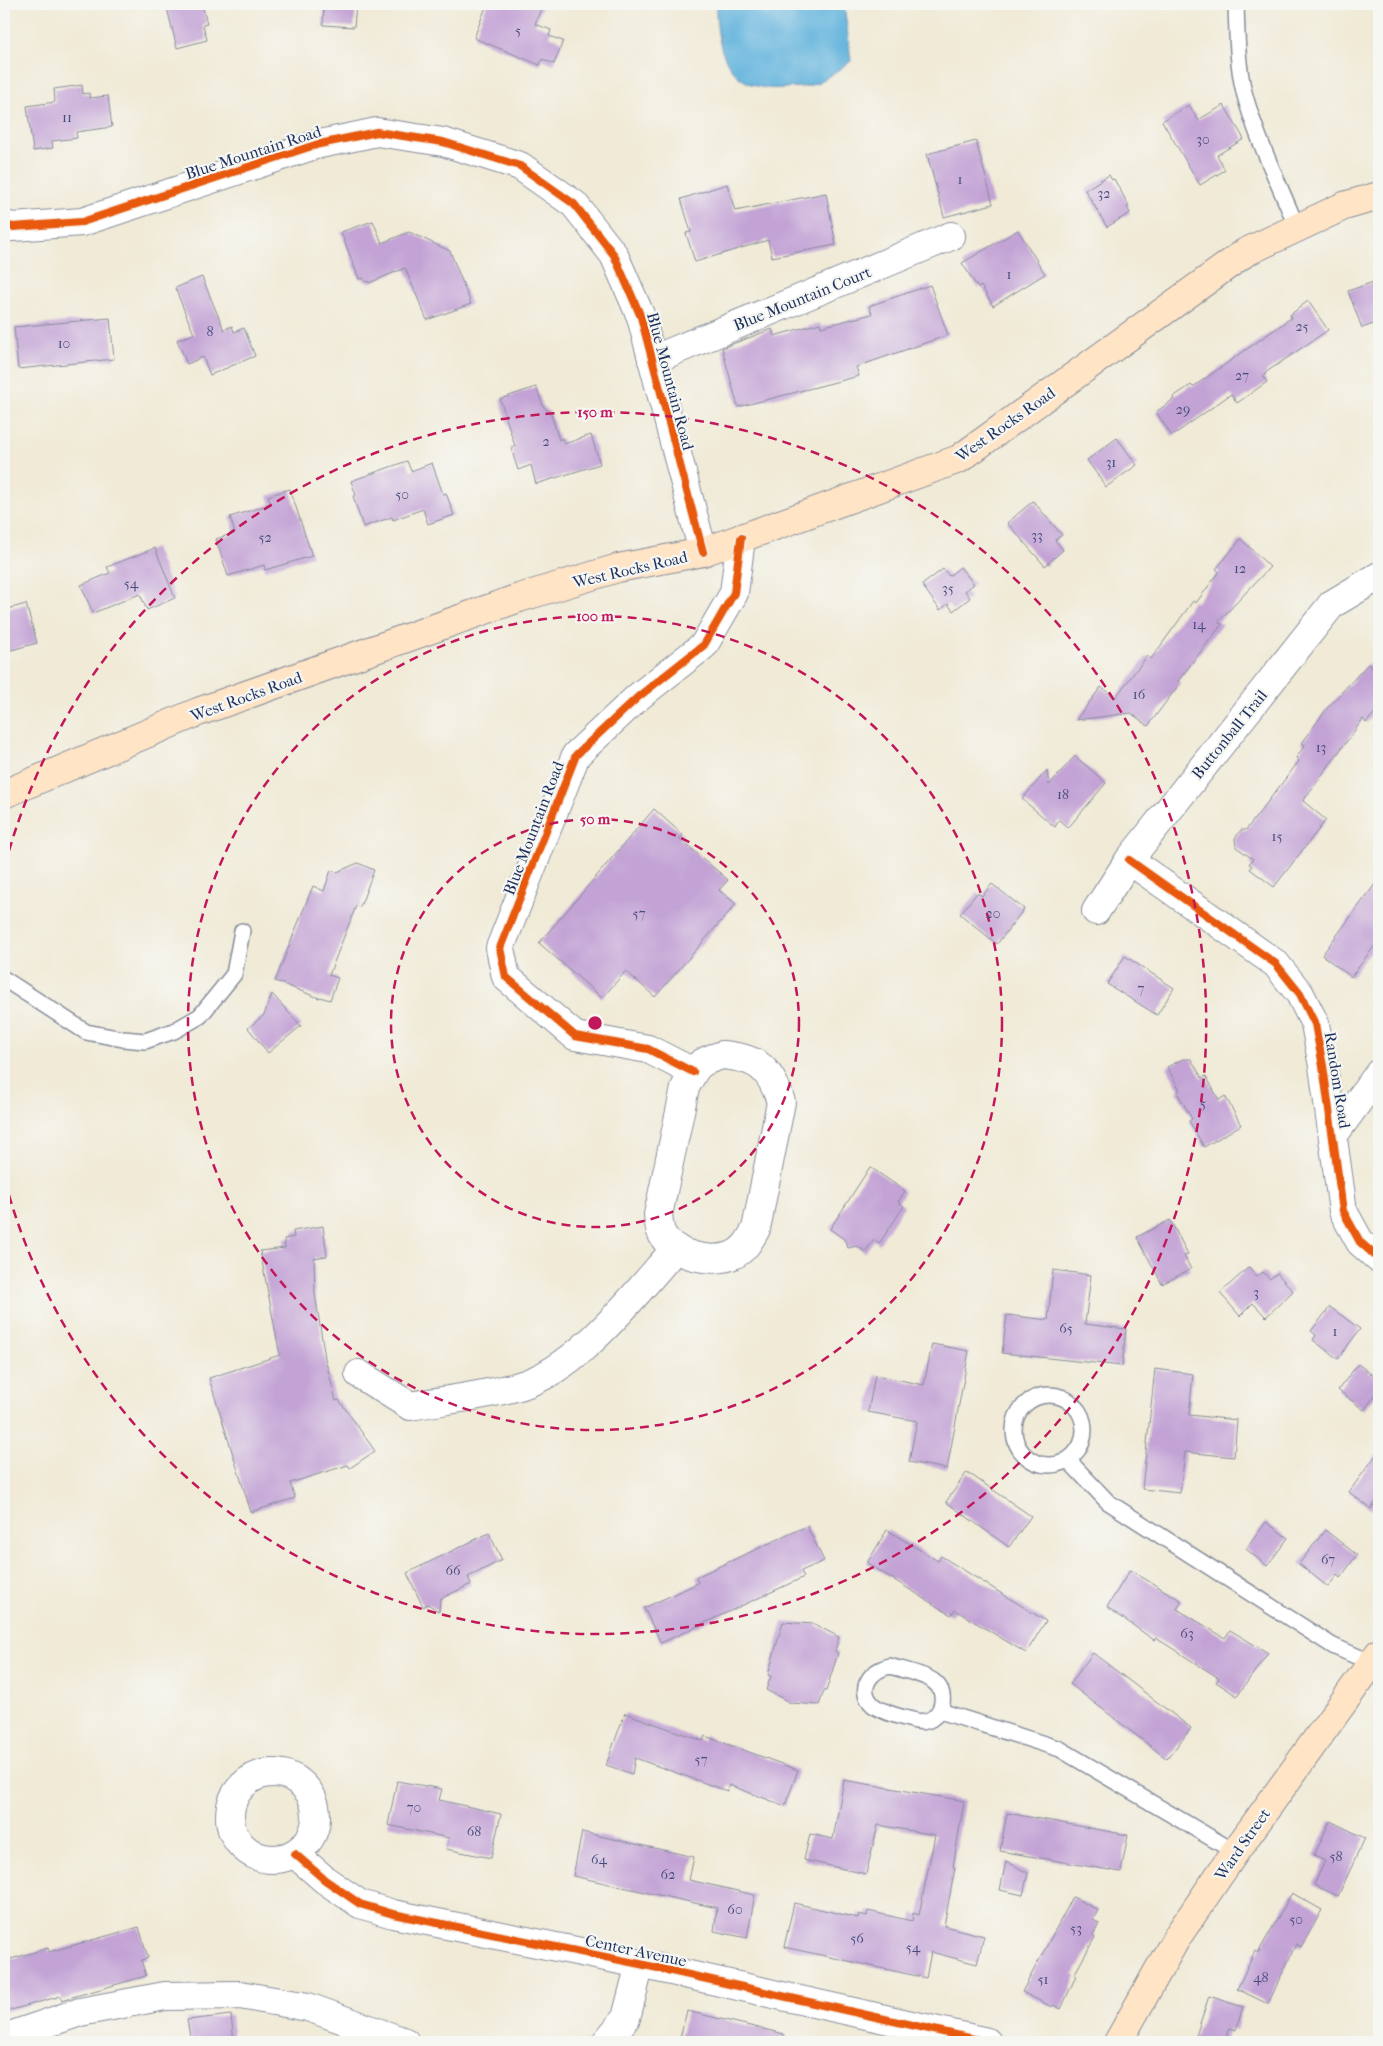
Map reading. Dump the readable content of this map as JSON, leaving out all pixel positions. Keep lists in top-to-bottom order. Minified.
{"streets":{"main road":["West Rocks Road","Ward Street"],"street":["Blue Mountain Road","Blue Mountain Court","Buttonball Trail","Random Road","Center Avenue"]},"crossings":[["Blue Mountain Road","Blue Mountain Court"],["Blue Mountain Road","West Rocks Road"],["Buttonball Trail","Random Road"]],"house_numbers":["5","11","30","1","32","1","25","8","10","27","29","2","31","50","33","52","12","54","35","14","16","13","18","15","57","20","7","5","3","65","1","67","66","63","57","70","68","58","64","62","60","50","53","56","54","48","51"],"rings":["150 m","100 m","50 m"]}
